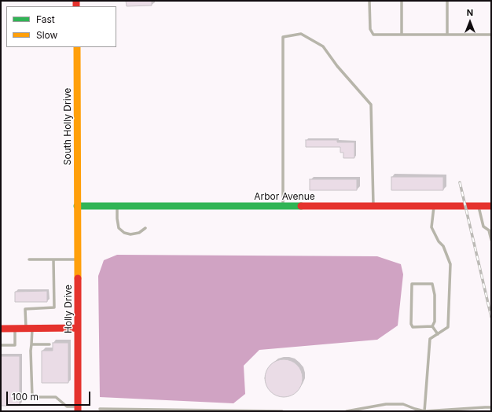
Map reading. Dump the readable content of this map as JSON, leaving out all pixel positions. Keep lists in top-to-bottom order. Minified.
{"streets":{"street":["South Holly Drive","Arbor Avenue","Holly Drive"]},"crossings":[["South Holly Drive","Arbor Avenue"],["South Holly Drive","Holly Drive"],["Arbor Avenue","Holly Drive"]],"legend":["Fast","Slow"],"scale_bar":"100 m","north":"top"}
